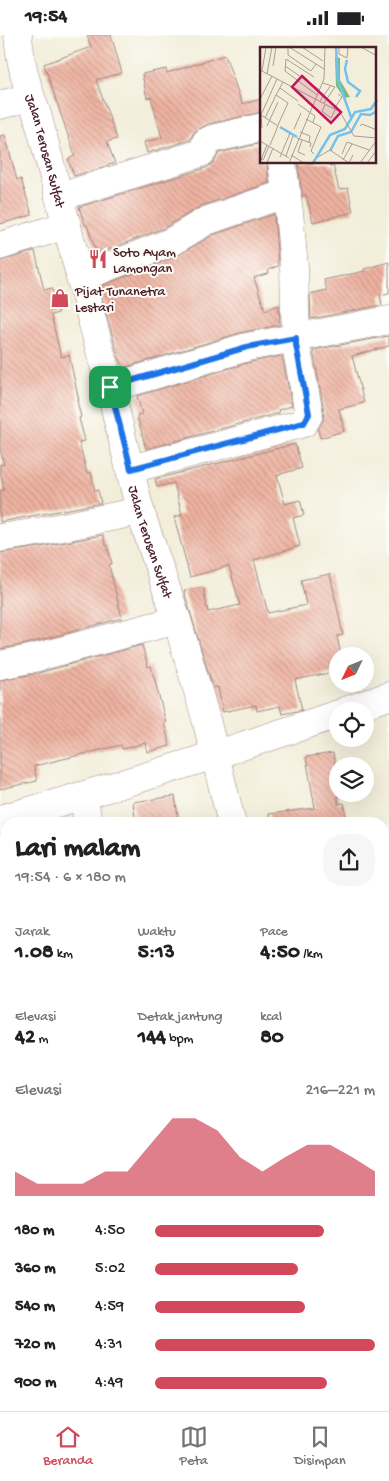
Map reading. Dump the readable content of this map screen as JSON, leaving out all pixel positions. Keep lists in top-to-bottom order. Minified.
{"streets":{"street":["Jalan Terusan Sulfat"]},"places":{"restaurant":["Soto Ayam Lamongan"],"shop":["Pijat Tunanetra Lestari"]},"north":"bottom left","page":{"status":"19:54","heading":["Lari malam","19:54 · 6 × 180 m"],"stats":[["Jarak","1.08 km"],["Waktu","5:13"],["Pace","4:50 /km"],["Elevasi","42 m"],["Detak jantung","144 bpm"],["kcal","80"]],"chart":["Elevasi","216–221 m"],"list":[{"name":"180 m","note":"4:50"},{"name":"360 m","note":"5:02"},{"name":"540 m","note":"4:59"},{"name":"720 m","note":"4:31"},{"name":"900 m","note":"4:49"}],"tabs":["Beranda","Peta","Disimpan"]}}
